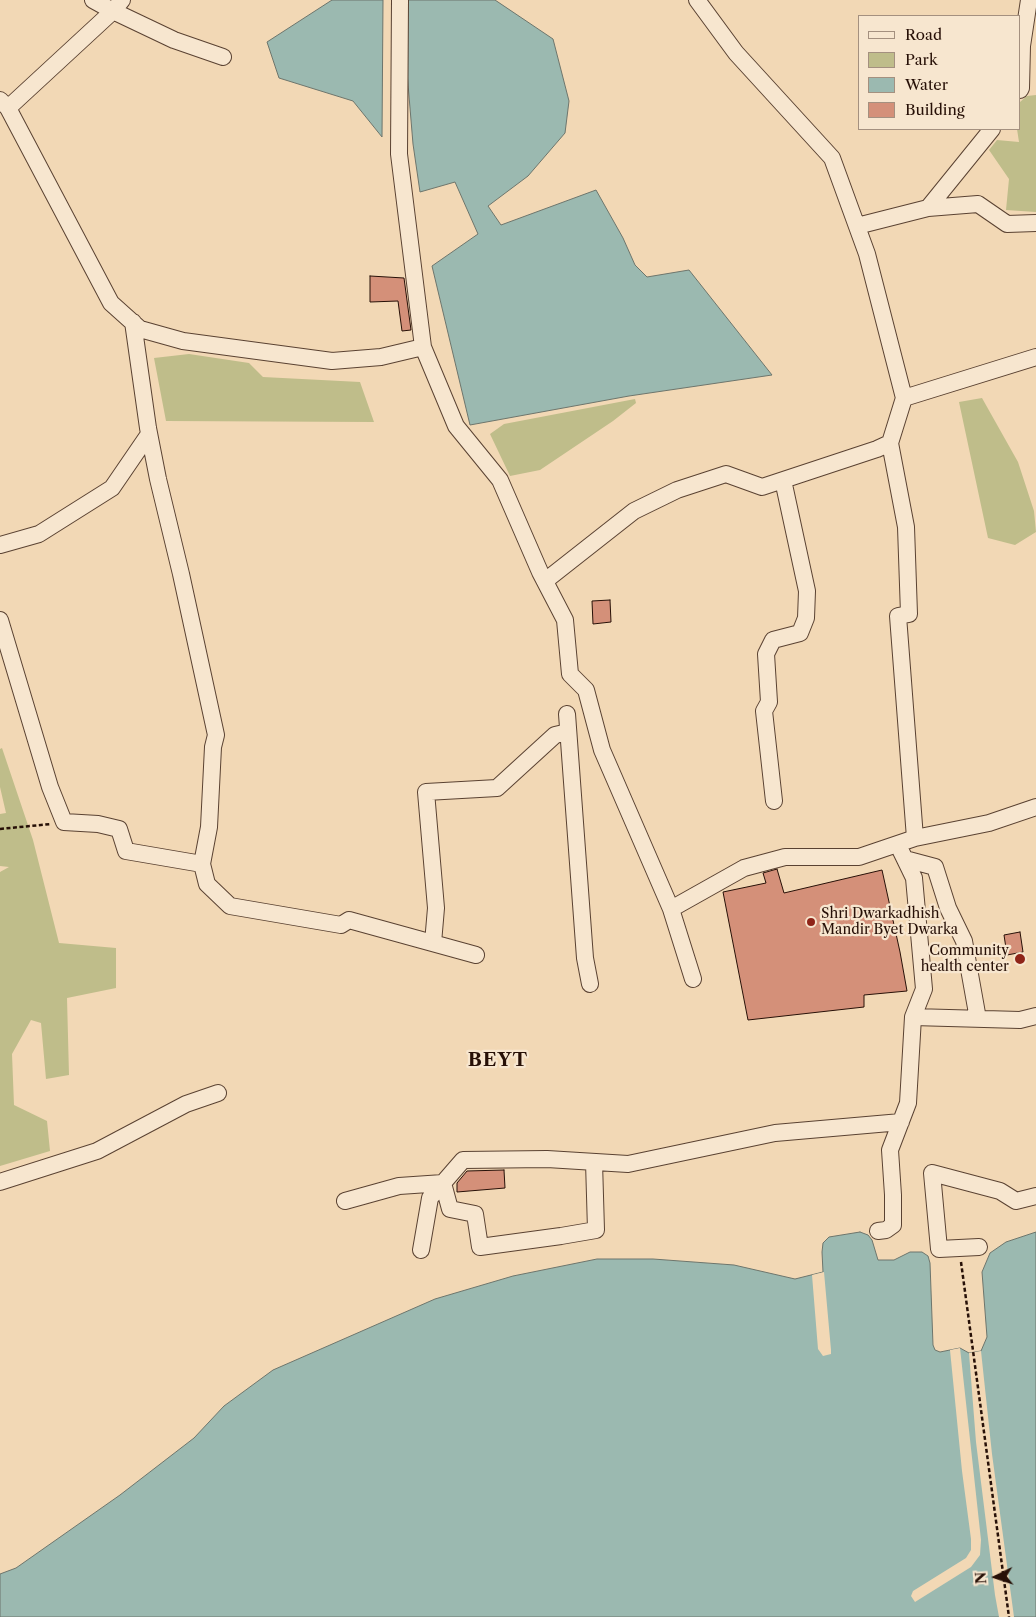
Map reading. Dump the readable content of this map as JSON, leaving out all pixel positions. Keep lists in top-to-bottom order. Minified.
{"districts":["BEYT"],"places":["Shri Dwarkadhish Mandir Byet Dwarka","Community health center"],"legend":["Road","Park","Water","Building"],"north":"left"}
